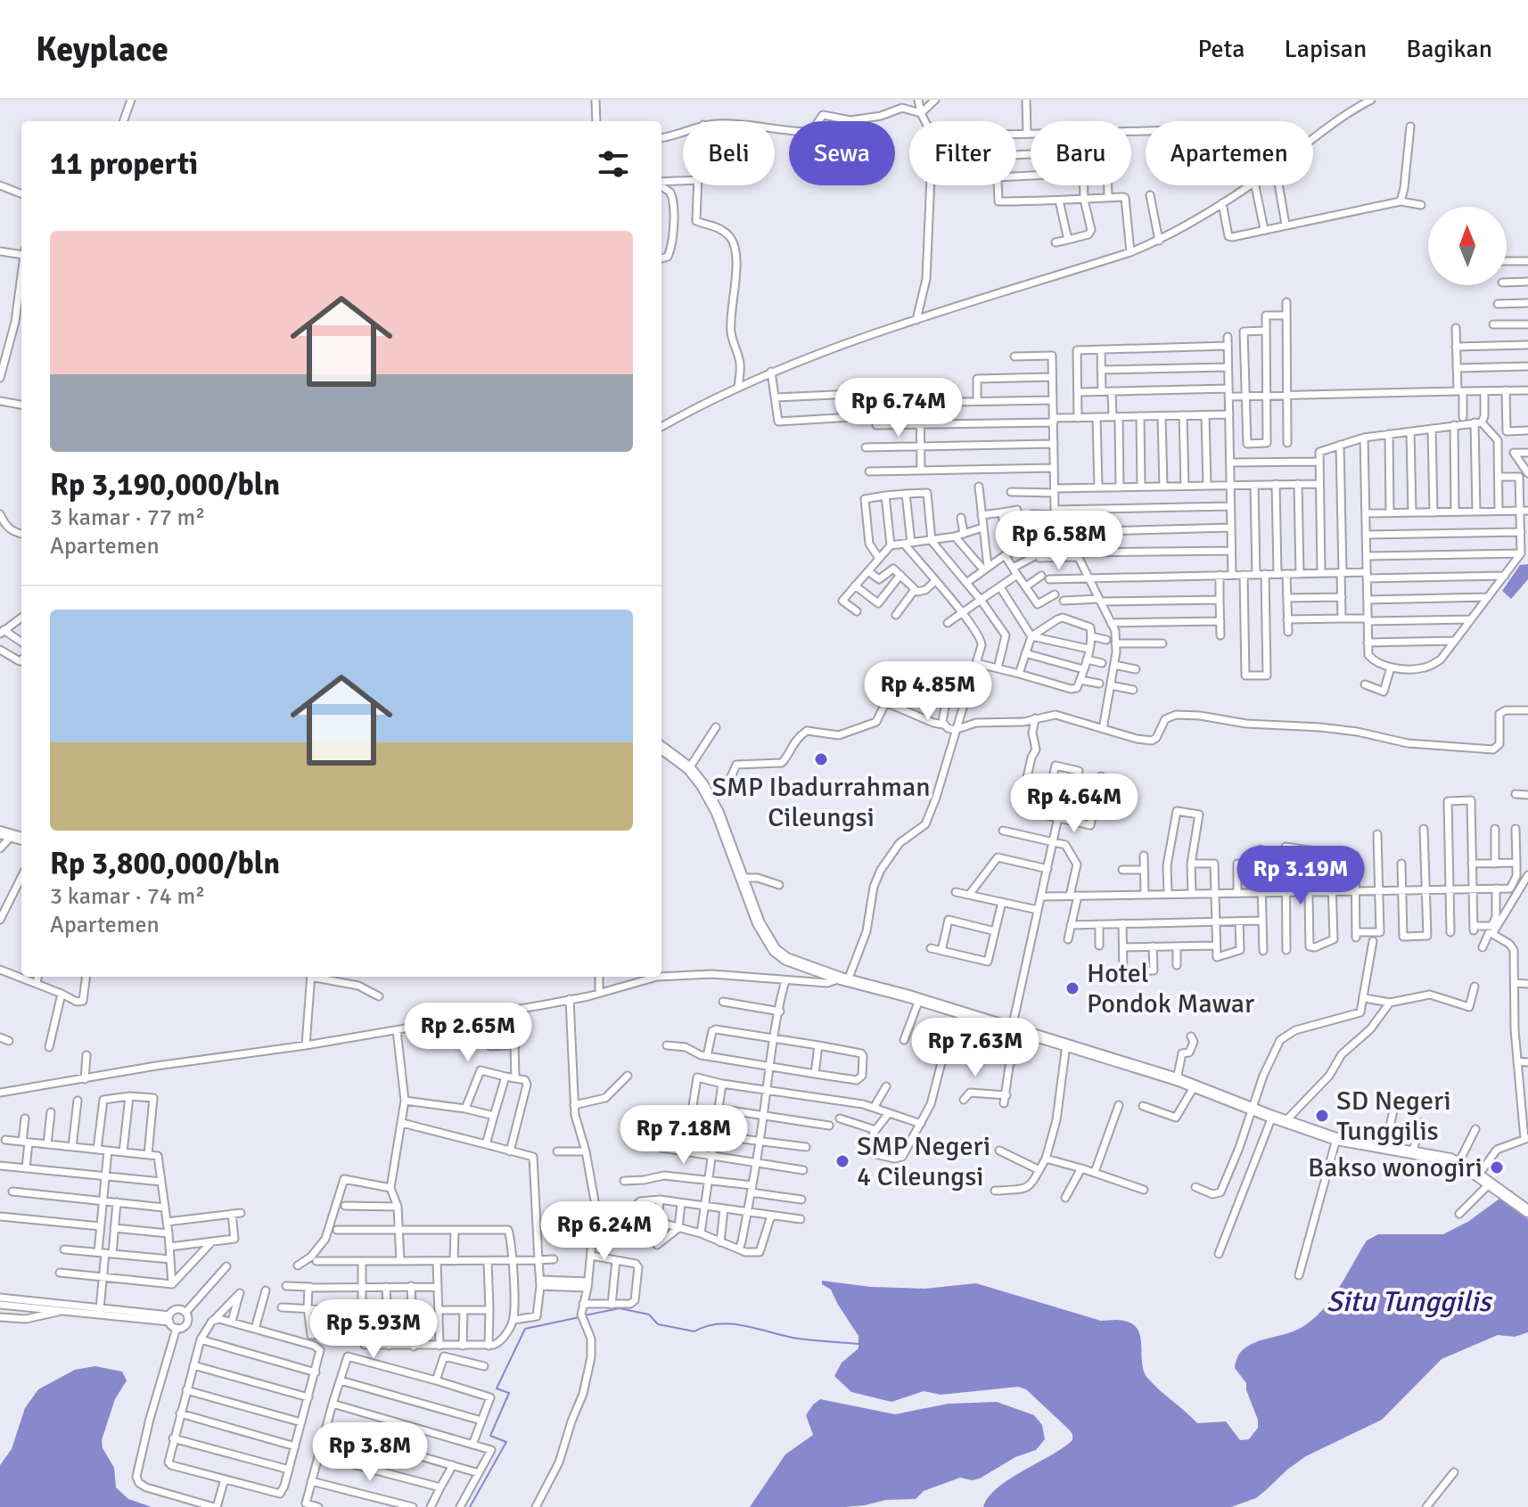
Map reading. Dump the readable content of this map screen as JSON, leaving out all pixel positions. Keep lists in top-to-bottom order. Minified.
{"water":["Situ Tunggilis"],"places":["SMP Ibadurrahman Cileungsi","Hotel Pondok Mawar","SD Negeri Tunggilis","SMP Negeri 4 Cileungsi","Bakso wonogiri"],"north":"top","page":{"header":"Keyplace","nav":["Peta","Lapisan","Bagikan"],"chip":["Beli","Sewa","Filter","Baru","Apartemen"],"heading":"11 properti","list":[{"name":"Rp 3,190,000/bln","note":"3 kamar · 77 m² · Apartemen"},{"name":"Rp 3,800,000/bln","note":"3 kamar · 74 m² · Apartemen"}],"price":["Rp 6.74M","Rp 6.58M","Rp 4.85M","Rp 4.64M","Rp 3.19M","Rp 2.65M","Rp 7.63M","Rp 7.18M","Rp 6.24M","Rp 5.93M","Rp 3.8M"]}}
